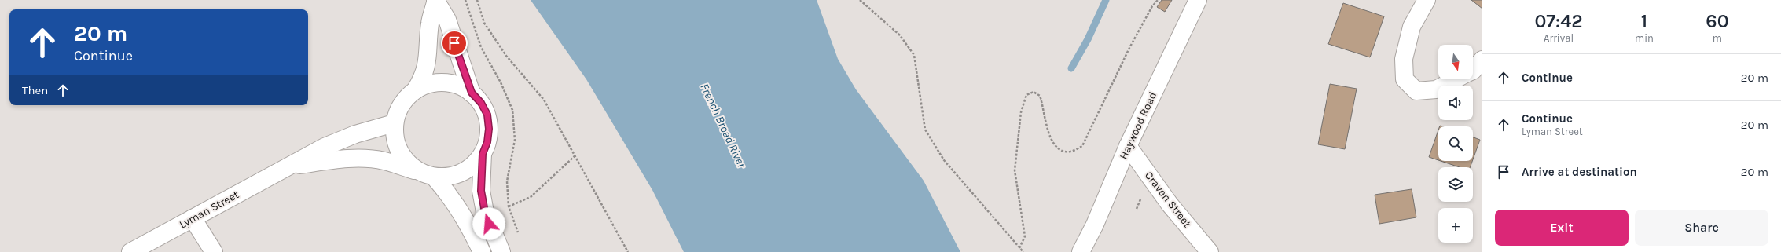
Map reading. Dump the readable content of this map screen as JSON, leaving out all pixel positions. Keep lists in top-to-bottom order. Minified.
{"streets":{"main road":["Haywood Road","Craven Street","Lyman Street"]},"crossings":[["Haywood Road","Craven Street"]],"water":["French Broad River"],"north":"bottom","page":{"eta":["07:42","Arrival","1","min","60","m"],"turn":["20 m","Continue"],"map_buttons":"+","list":[{"name":"Continue","value":"20 m"},{"name":"Continue","note":"Lyman Street","value":"20 m"},{"name":"Arrive at destination","value":"20 m"}],"then":"Then","buttons":["Exit","Share"]}}
